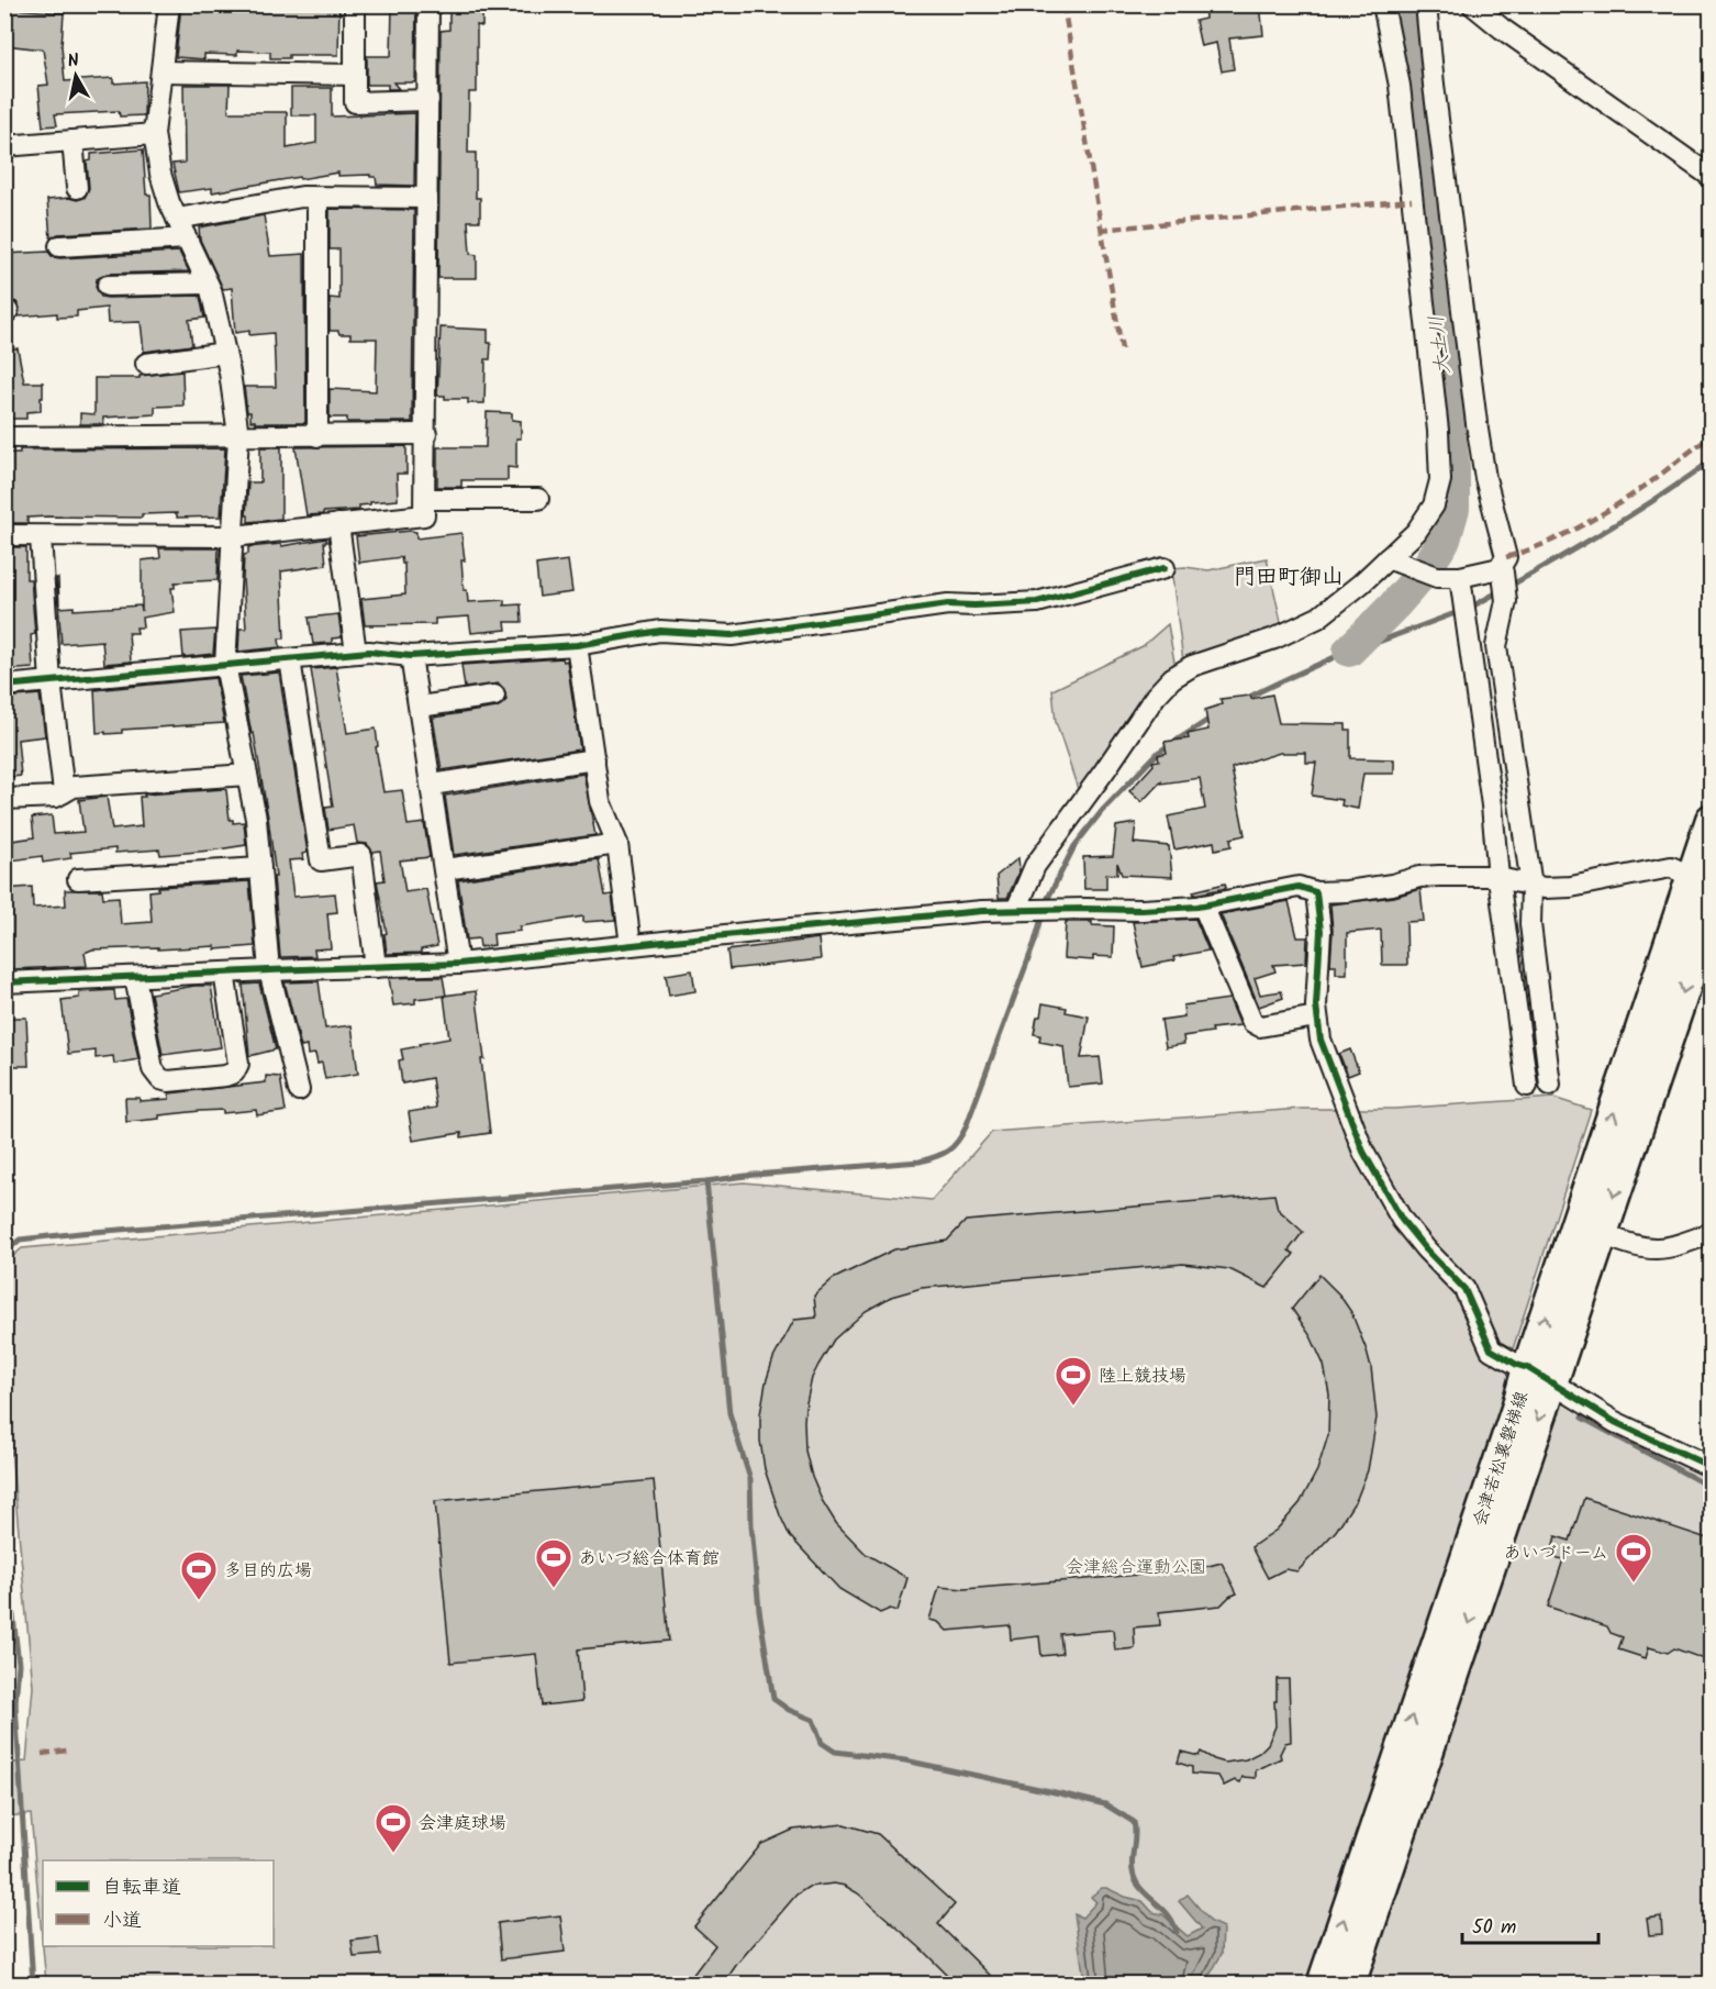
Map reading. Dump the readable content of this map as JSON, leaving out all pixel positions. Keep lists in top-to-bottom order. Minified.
{"streets":{"main road":["会津若松裏磐梯線"]},"districts":["門田町御山"],"water":["大土川"],"parks":["会津総合運動公園"],"places":{"sports":["陸上競技場","あいづドーム","あいづ総合体育館","多目的広場","会津庭球場"]},"legend":["自転車道","小道"],"scale_bar":"50 m","north":"top"}
